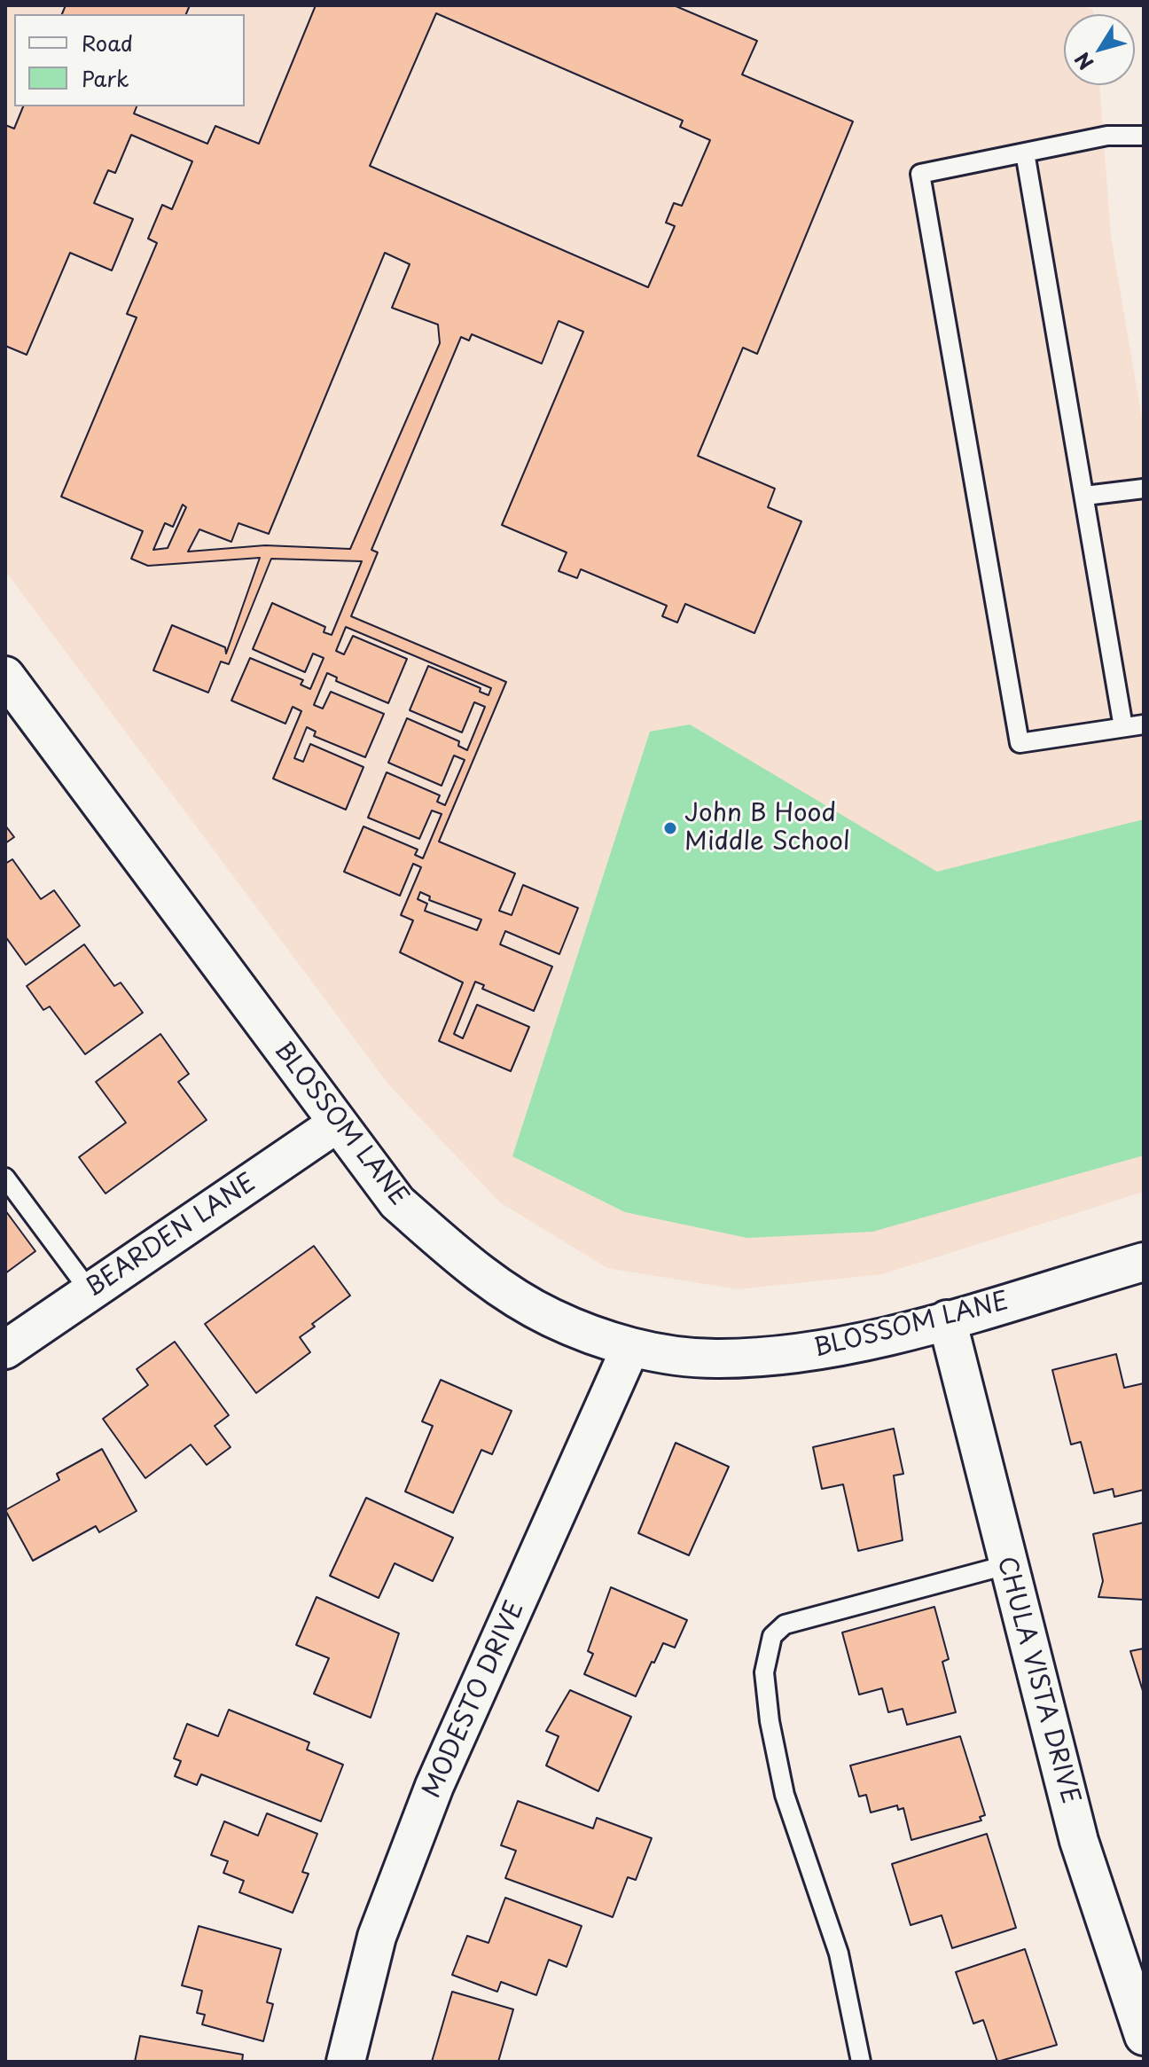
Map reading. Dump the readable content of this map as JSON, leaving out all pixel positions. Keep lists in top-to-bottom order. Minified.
{"streets":{"street":["BLOSSOM LANE","BEARDEN LANE","CHULA VISTA DRIVE","MODESTO DRIVE"]},"crossings":[["BLOSSOM LANE","BEARDEN LANE"],["BLOSSOM LANE","CHULA VISTA DRIVE"],["BLOSSOM LANE","MODESTO DRIVE"]],"places":["John B Hood Middle School"],"legend":["Road","Park"],"north":"bottom left"}
